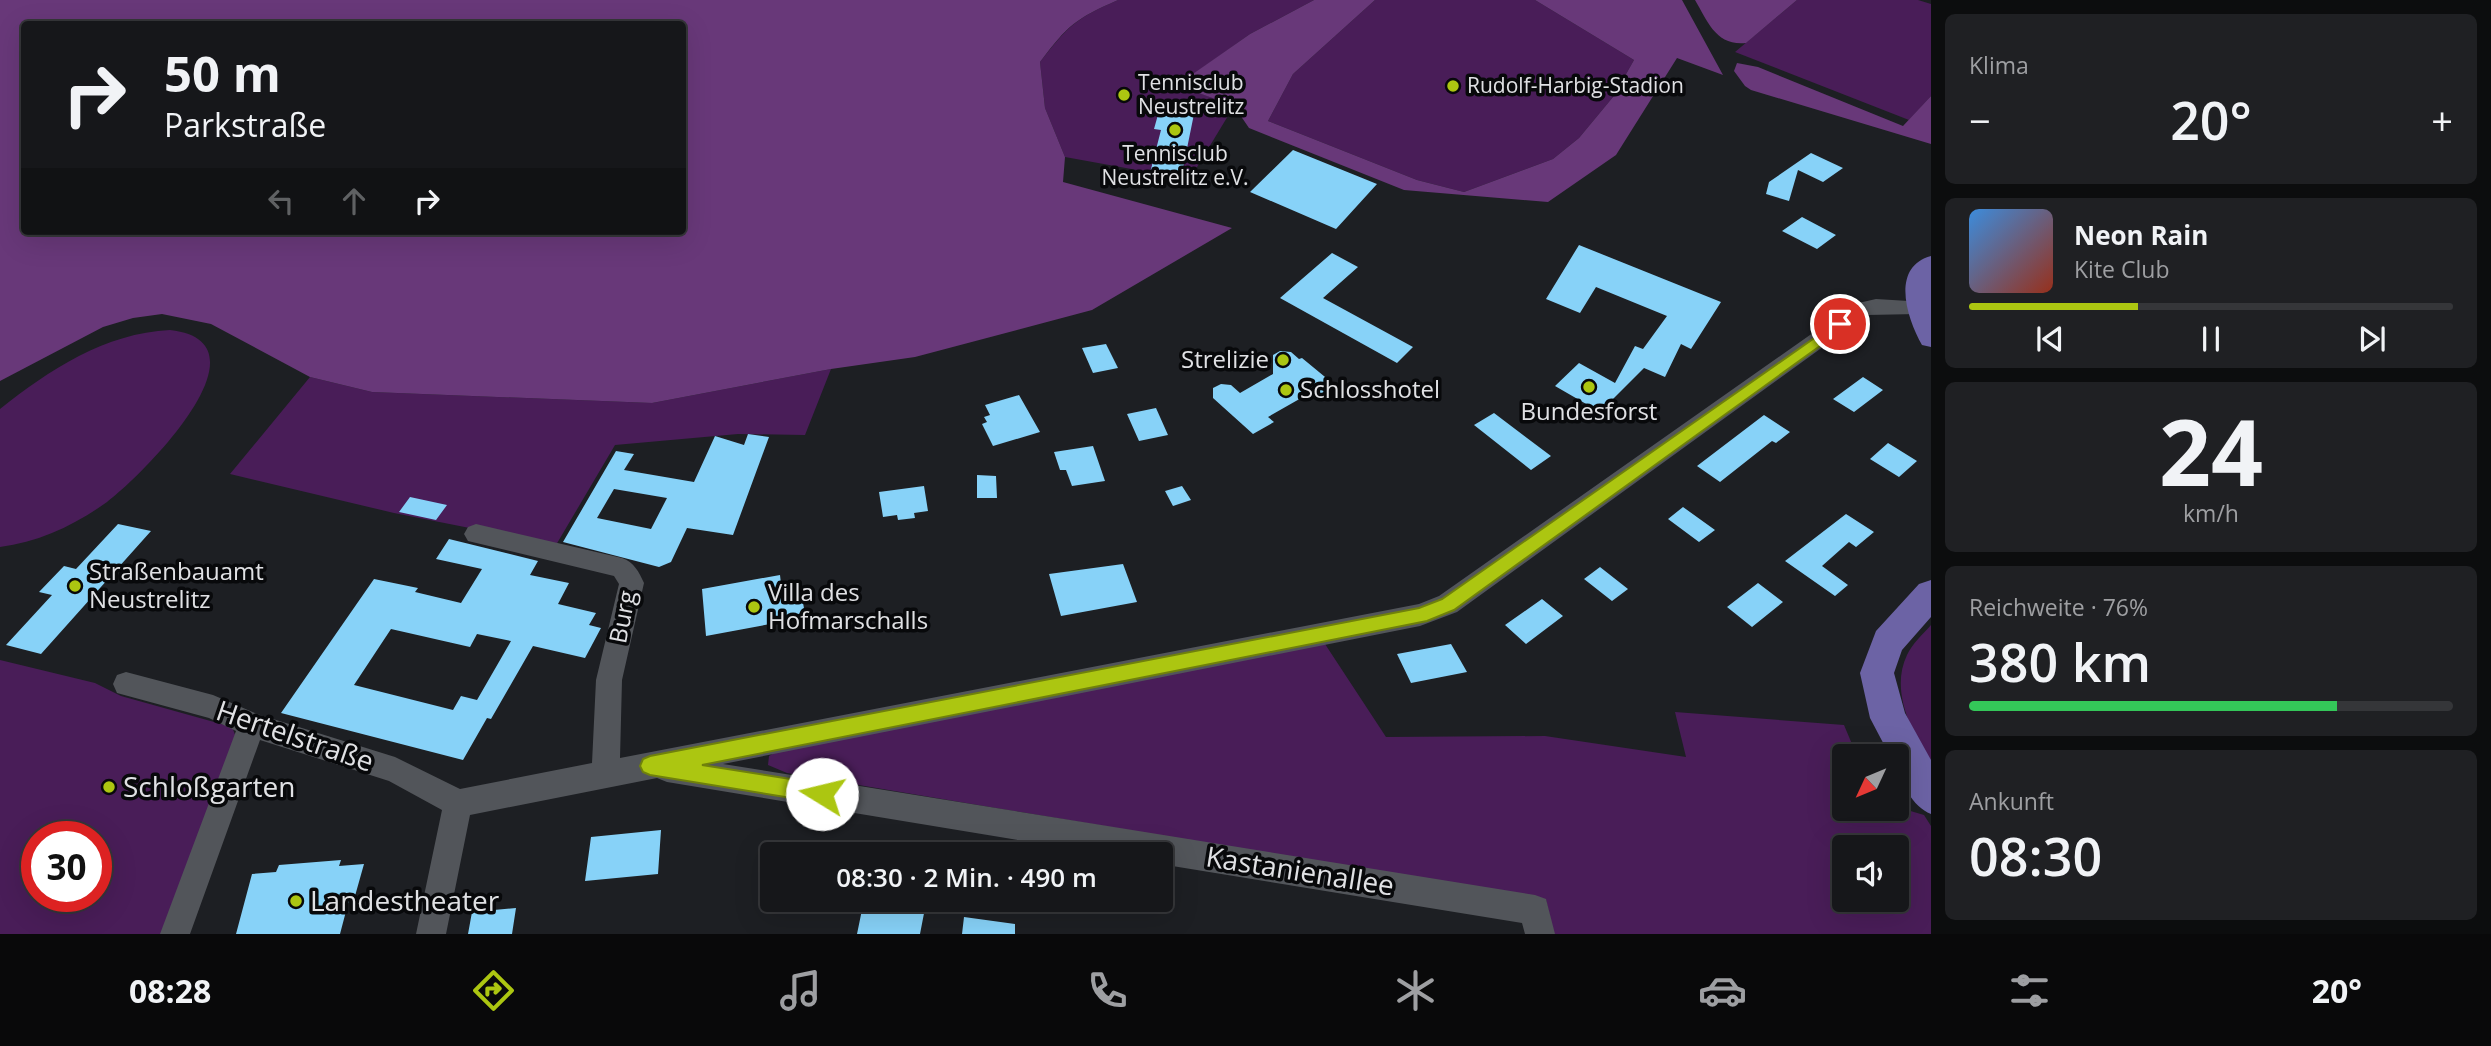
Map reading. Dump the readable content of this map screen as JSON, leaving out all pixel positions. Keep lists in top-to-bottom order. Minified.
{"streets":{"street":["Burg","Hertelstraße","Kastanienallee"]},"places":["Rudolf-Harbig-Stadion","Tennisclub Neustrelitz","Tennisclub Neustrelitz e.V.","Strelizie","Bundesforst","Schlosshotel","Straßenbauamt Neustrelitz","Villa des Hofmarschalls","Schloßgarten","Landestheater"],"north":"bottom left","page":{"tile":["Klima",["24","km/h"],["Reichweite · 76%","380 km"],["Ankunft","08:30"]],"turn":["50 m","Parkstraße"],"heat":["−","20°","+"],"song":["Neon Rain","Kite Club"],"limit":"30","trip":"08:30 · 2 Min. · 490 m","tabs":["08:28","20°"]}}
